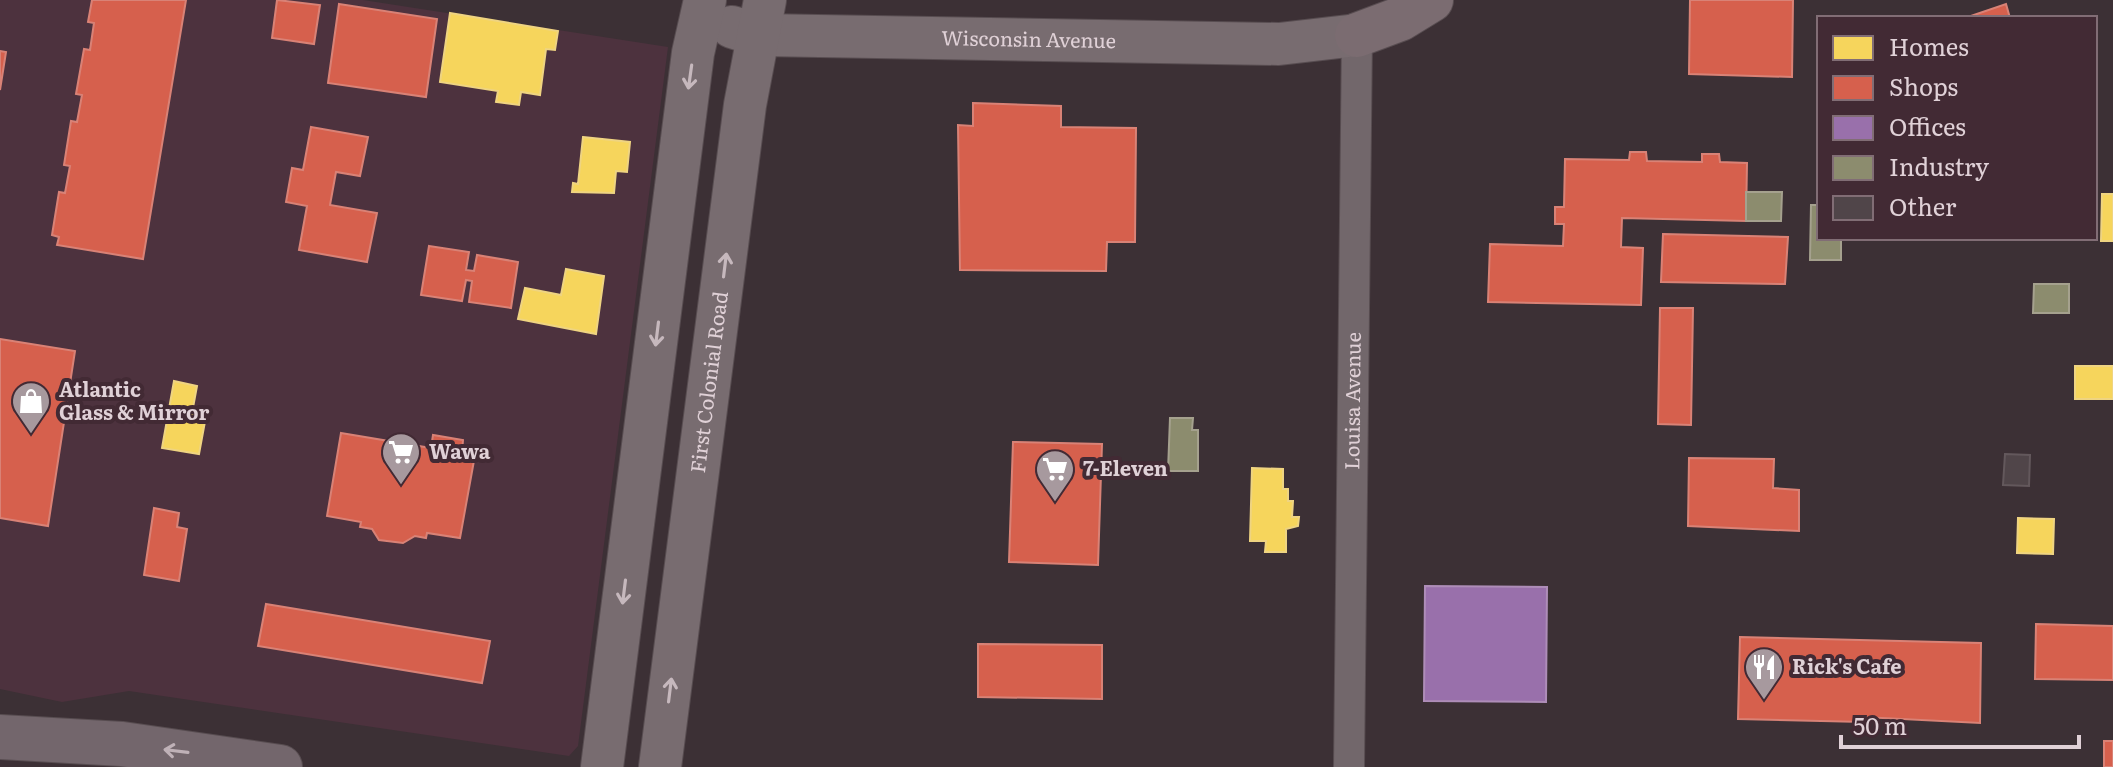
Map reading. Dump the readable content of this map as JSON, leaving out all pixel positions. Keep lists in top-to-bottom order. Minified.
{"streets":{"main road":["Wisconsin Avenue","First Colonial Road"],"street":["Louisa Avenue"]},"crossings":[["Wisconsin Avenue","First Colonial Road"],["Wisconsin Avenue","Louisa Avenue"]],"places":{"shop":["Atlantic Glass & Mirror"],"supermarket":["Wawa","7-Eleven"],"restaurant":["Rick's Cafe"]},"legend":["Homes","Shops","Offices","Industry","Other"],"scale_bar":"50 m"}
